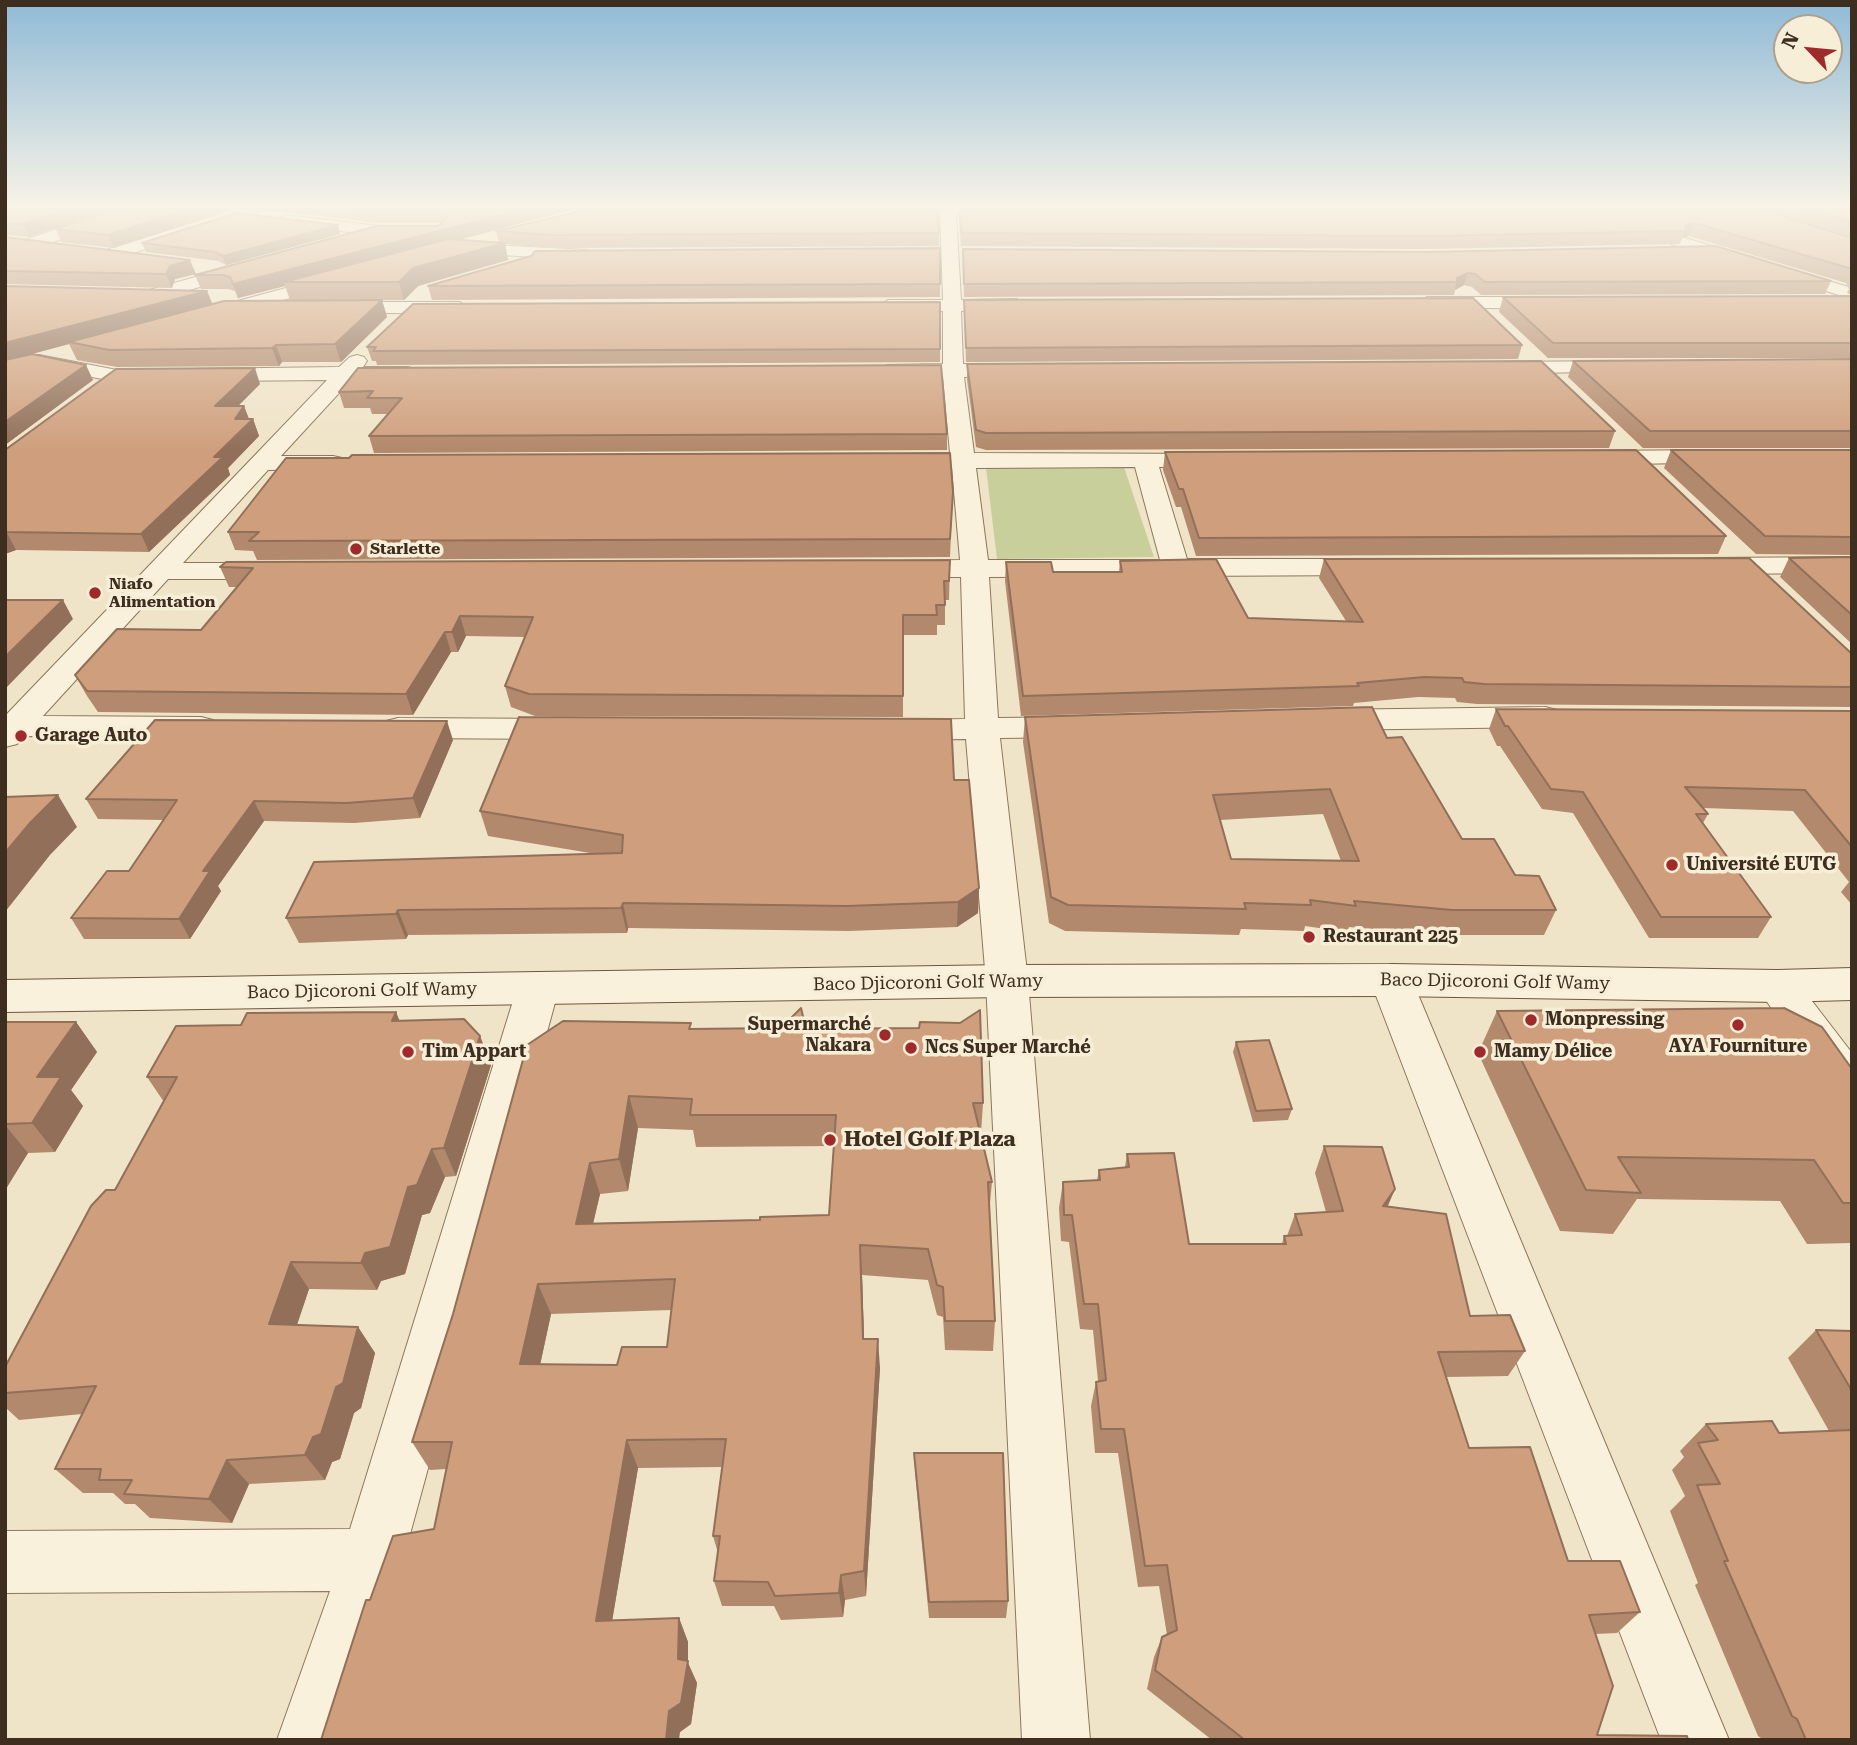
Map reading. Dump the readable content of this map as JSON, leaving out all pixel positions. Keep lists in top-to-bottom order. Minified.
{"streets":{"street":["Baco Djicoroni Golf Wamy"]},"places":["Starlette","Niafo Alimentation","Garage Auto","Université EUTG","Restaurant 225","Monpressing","AYA Fourniture","Supermarché Nakara","Ncs Super Marché","Tim Appart","Mamy Délice","Hotel Golf Plaza"],"north":"top left"}
